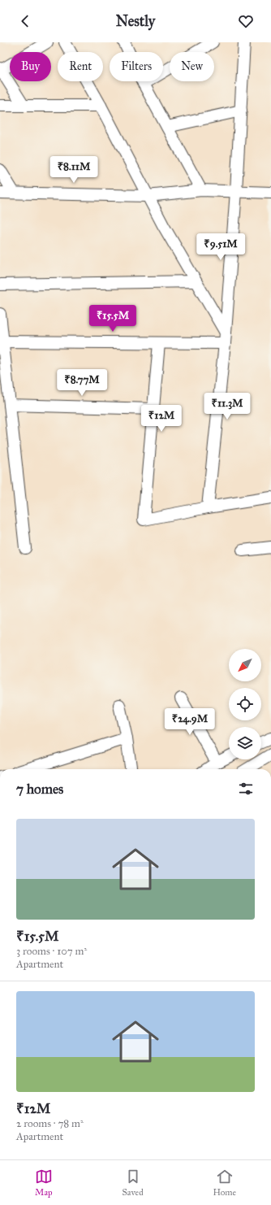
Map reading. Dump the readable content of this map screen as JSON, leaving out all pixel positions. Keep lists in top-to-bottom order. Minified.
{"north":"bottom left","page":{"header":"Nestly","chip":["Buy","Rent","Filters","New"],"price":["₹8.11M","₹9.51M","₹15.5M","₹8.77M","₹11.3M","₹12M","₹24.9M"],"heading":"7 homes","list":[{"name":"₹15.5M","note":"3 rooms · 107 m² · Apartment"},{"name":"₹12M","note":"2 rooms · 78 m² · Apartment"}],"tabs":["Map","Saved","Home"]}}
